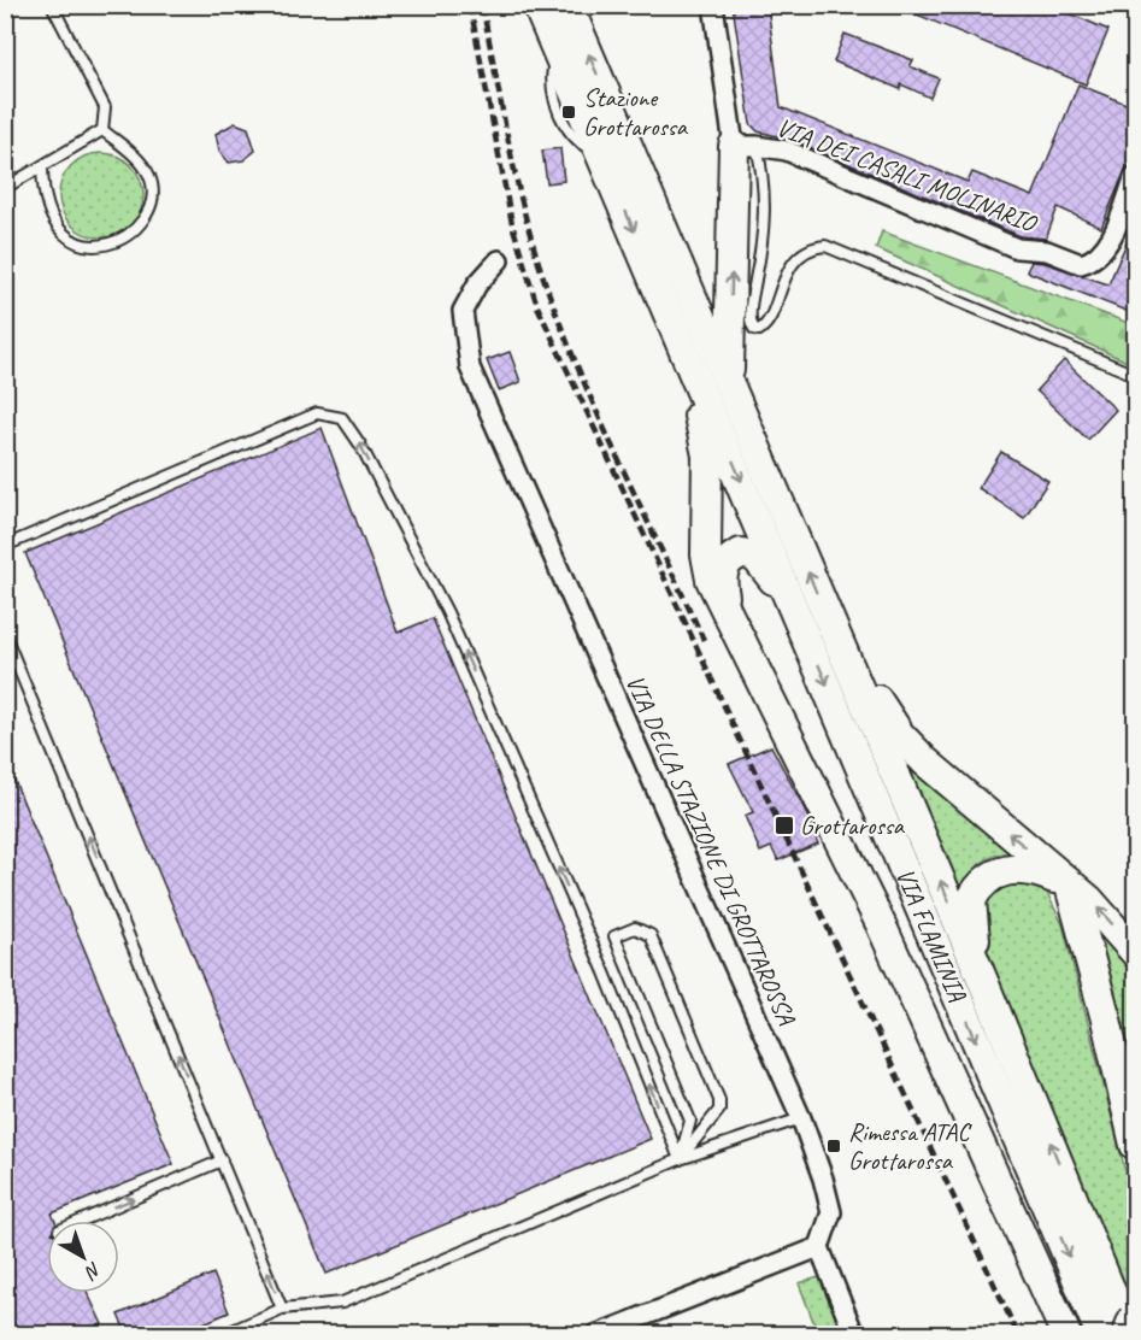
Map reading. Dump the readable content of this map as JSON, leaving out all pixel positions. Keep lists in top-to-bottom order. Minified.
{"streets":{"highway":["VIA FLAMINIA"],"street":["VIA DEI CASALI MOLINARIO","VIA DELLA STAZIONE DI GROTTAROSSA"]},"places":{"transit":["Stazione Grottarossa","Grottarossa","Rimessa ATAC Grottarossa"]},"north":"bottom right"}
